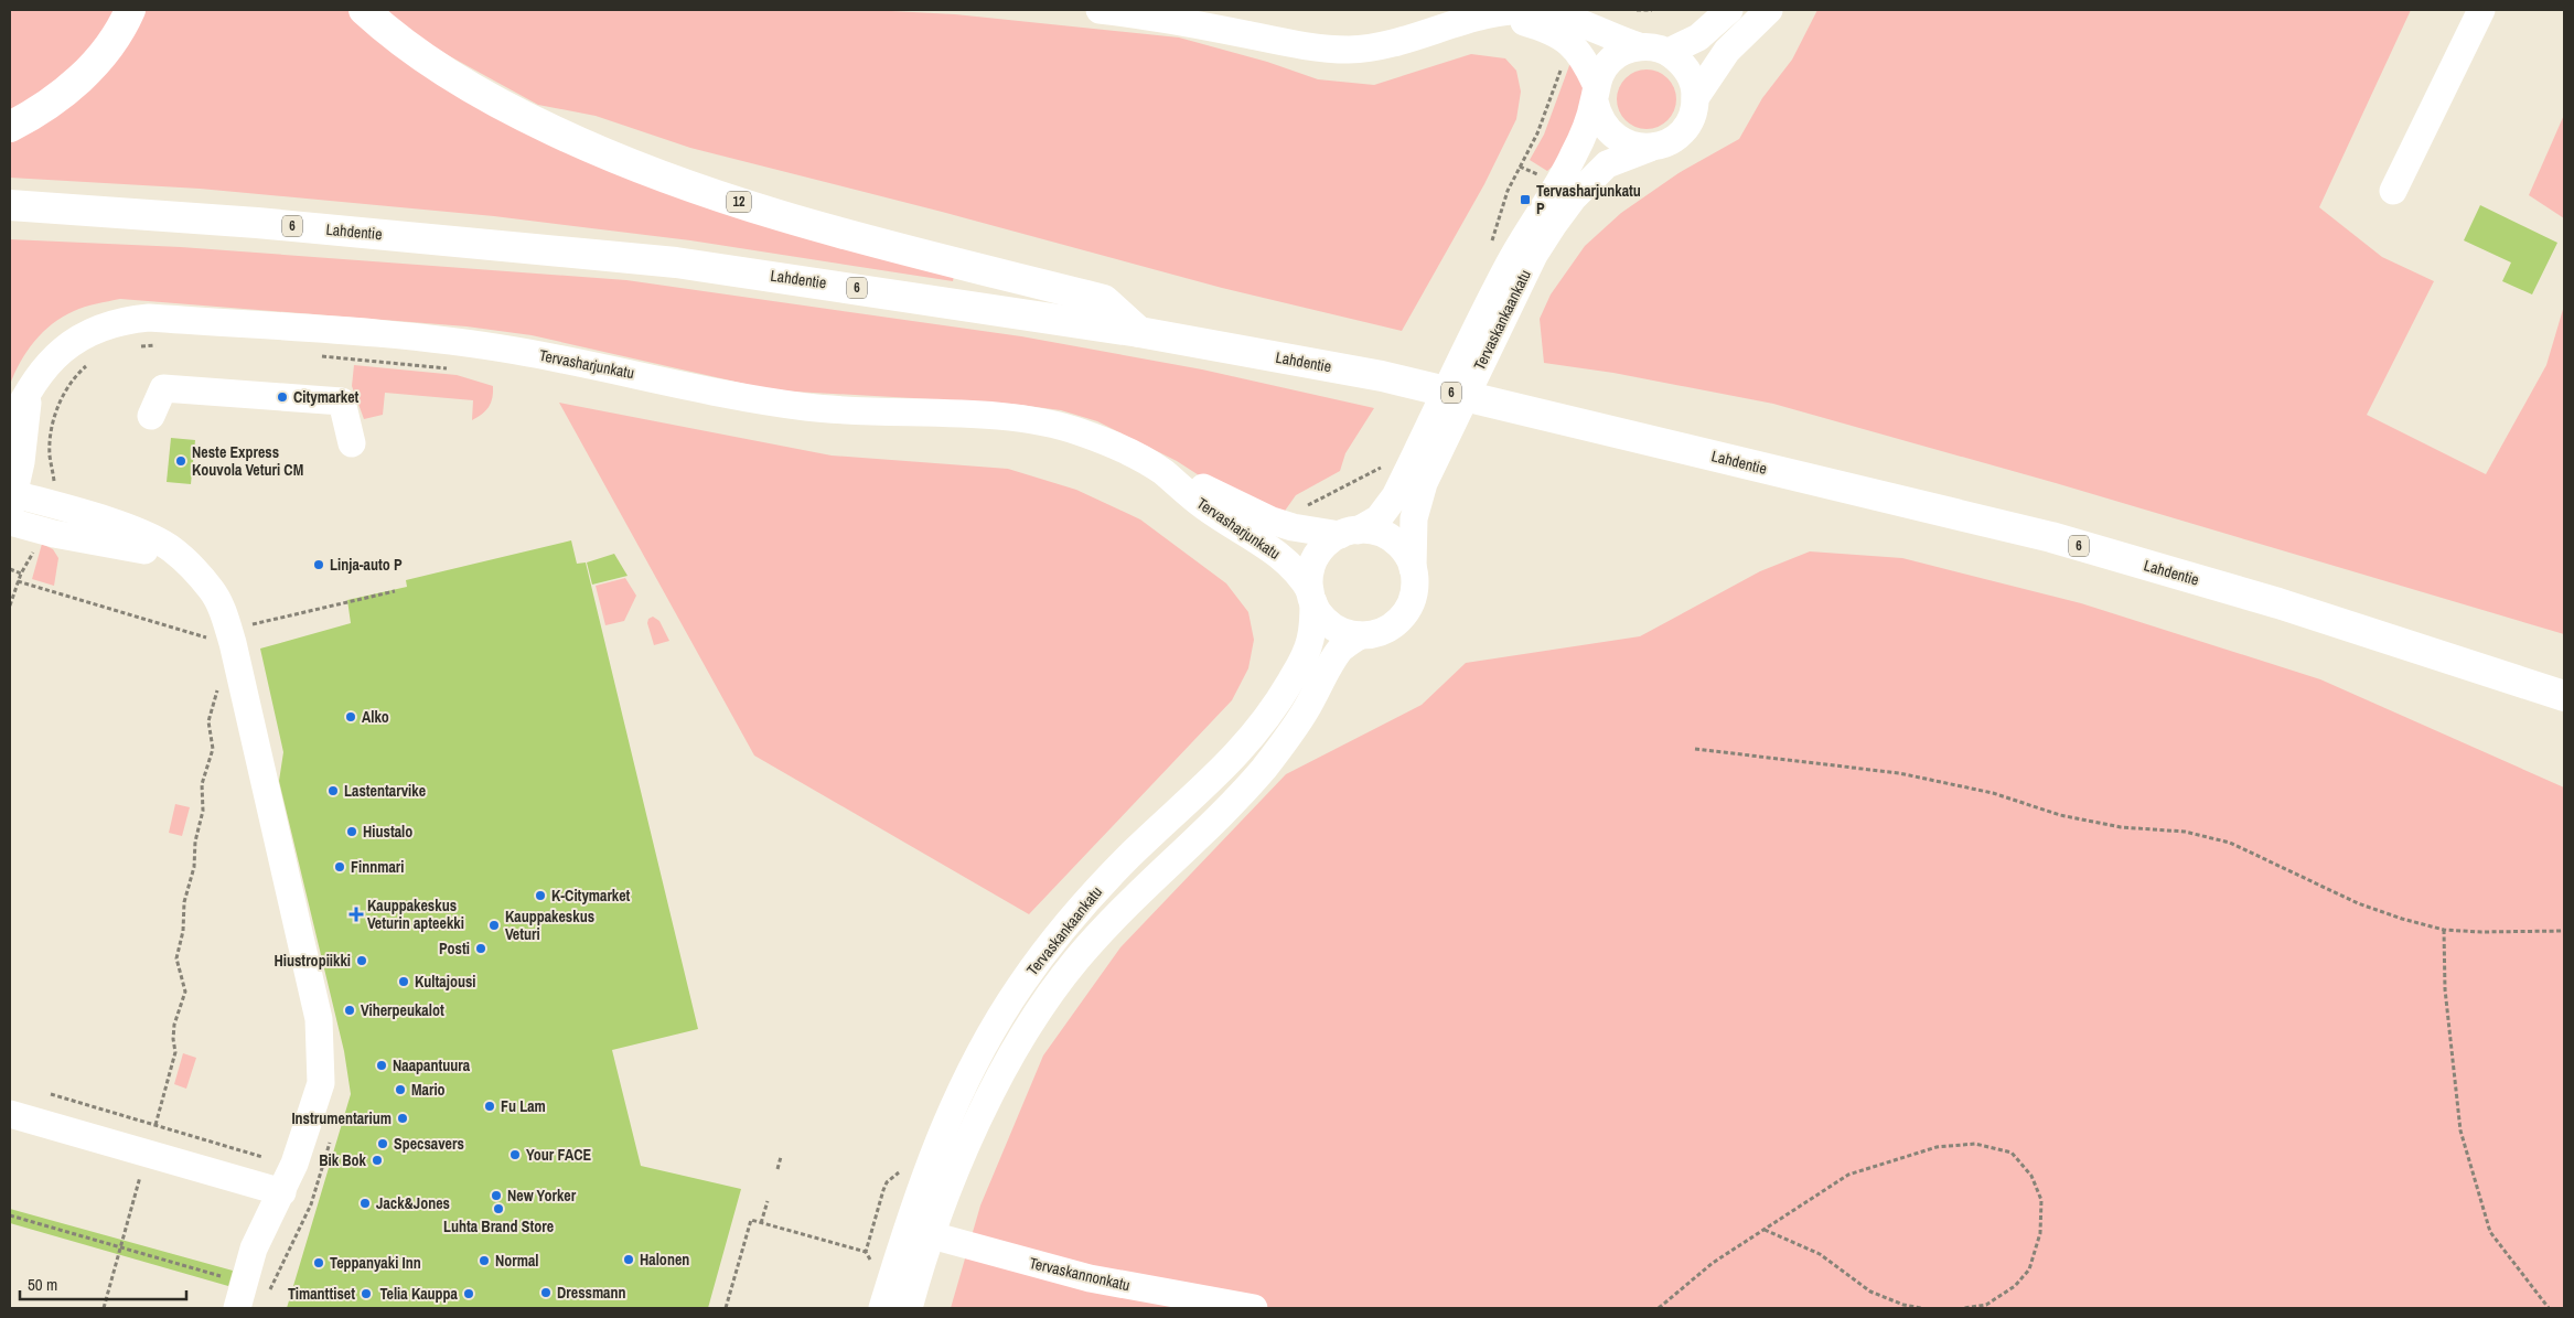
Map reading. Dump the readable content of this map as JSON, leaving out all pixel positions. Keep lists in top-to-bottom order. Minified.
{"streets":{"highway":["12","6","Lahdentie"],"street":["Tervaskankaankatu","Tervasharjunkatu","Tervaskannonkatu"]},"crossings":[["12","Lahdentie"],["Tervaskankaankatu","Tervasharjunkatu"],["Tervaskankaankatu","Tervaskannonkatu"]],"places":{"transit":["Tervasharjunkatu P"],"other":["Citymarket","Neste Express Kouvola Veturi CM","Linja-auto P","Alko","Lastentarvike","Hiustalo","Finnmari","K-Citymarket","Kauppakeskus Veturi","Posti","Hiustropiikki","Kultajousi","Viherpeukalot","Naapantuura","Mario","Fu Lam","Instrumentarium","Specsavers","Your FACE","Bik Bok","New Yorker","Jack&Jones","Luhta Brand Store","Halonen","Normal","Teppanyaki Inn","Dressmann","Timanttiset","Telia Kauppa"],"health":["Kauppakeskus Veturin apteekki"]},"scale_bar":"50 m"}
